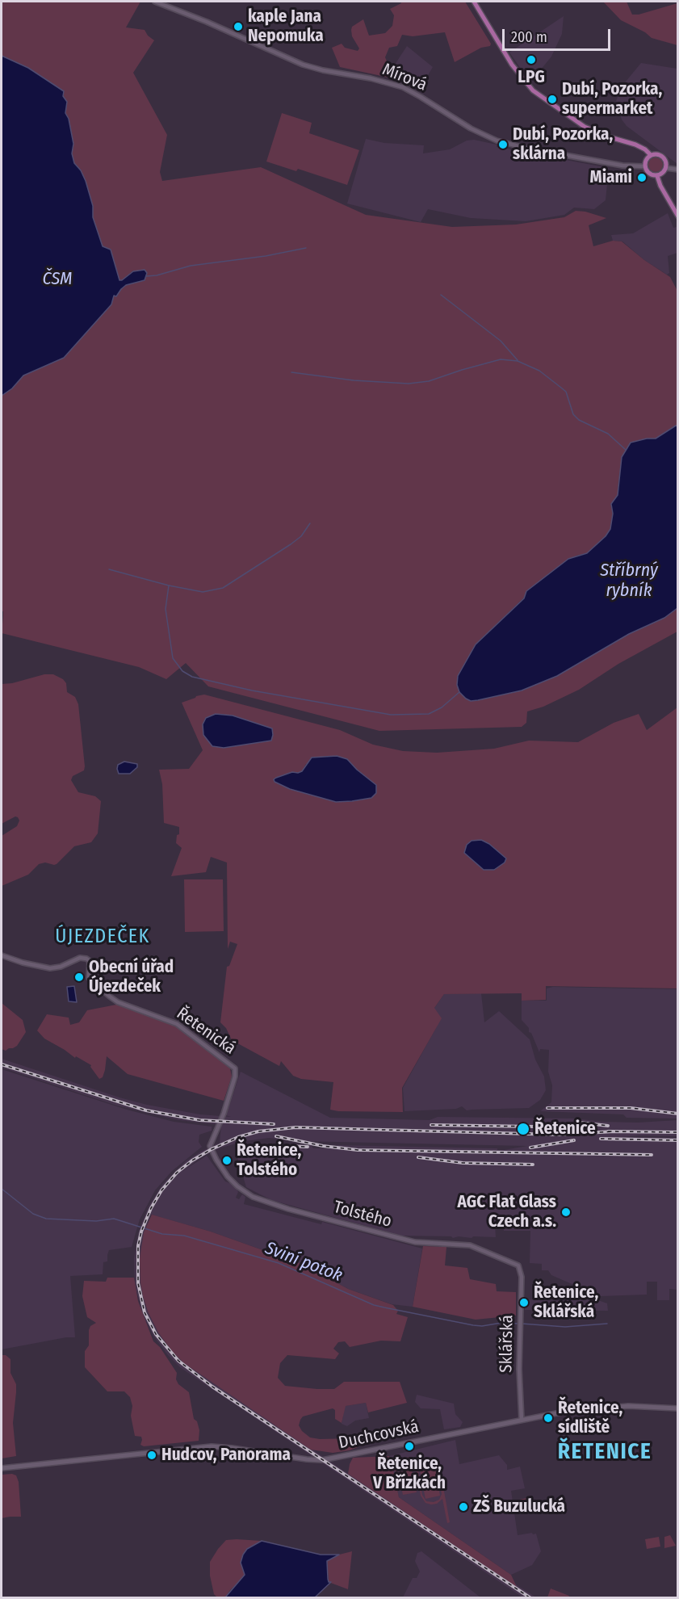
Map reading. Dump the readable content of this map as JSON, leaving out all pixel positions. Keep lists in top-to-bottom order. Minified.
{"streets":{"main road":["Duchcovská"],"street":["Mírová","Řetenická","Tolstého","Sklářská"]},"crossings":[["Řetenická","Tolstého"],["Tolstého","Sklářská"],["Sklářská","Duchcovská"]],"districts":["ÚJEZDEČEK","ŘETENICE"],"water":["ČSM","Stříbrný rybník","Sviní potok"],"places":["kaple Jana Nepomuka","LPG","Dubí, Pozorka, supermarket","Dubí, Pozorka, sklárna","Miami","Obecní úřad Újezdeček","Řetenice","Řetenice, Tolstého","AGC Flat Glass Czech a.s.","Řetenice, Sklářská","Řetenice, sídliště","Řetenice, V Břízkách","Hudcov, Panorama","ZŠ Buzulucká"],"scale_bar":"200 m"}
